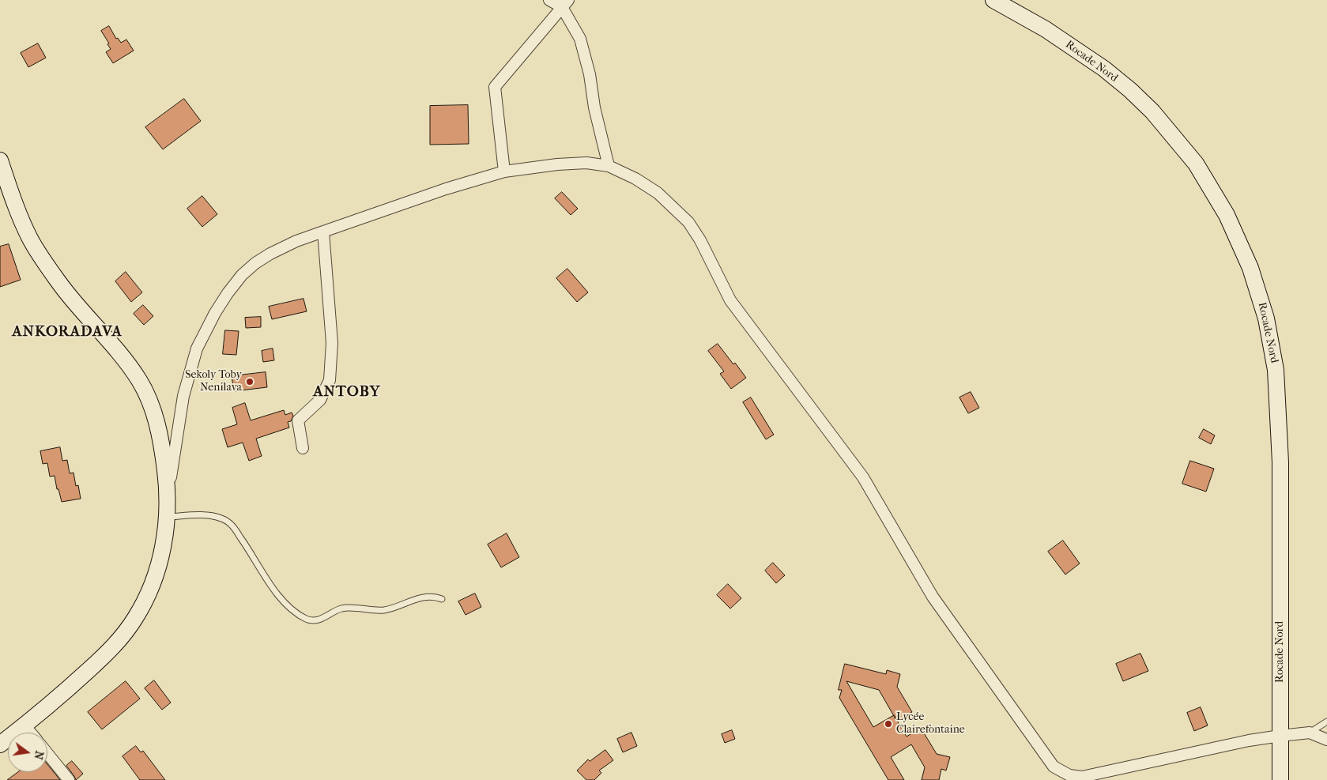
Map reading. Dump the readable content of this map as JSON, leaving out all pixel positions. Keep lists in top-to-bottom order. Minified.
{"streets":{"main road":["Rocade Nord"]},"districts":["ANKORADAVA","ANTOBY"],"places":["Sekoly Toby Nenilava","Lycée Clairefontaine"],"north":"right"}
